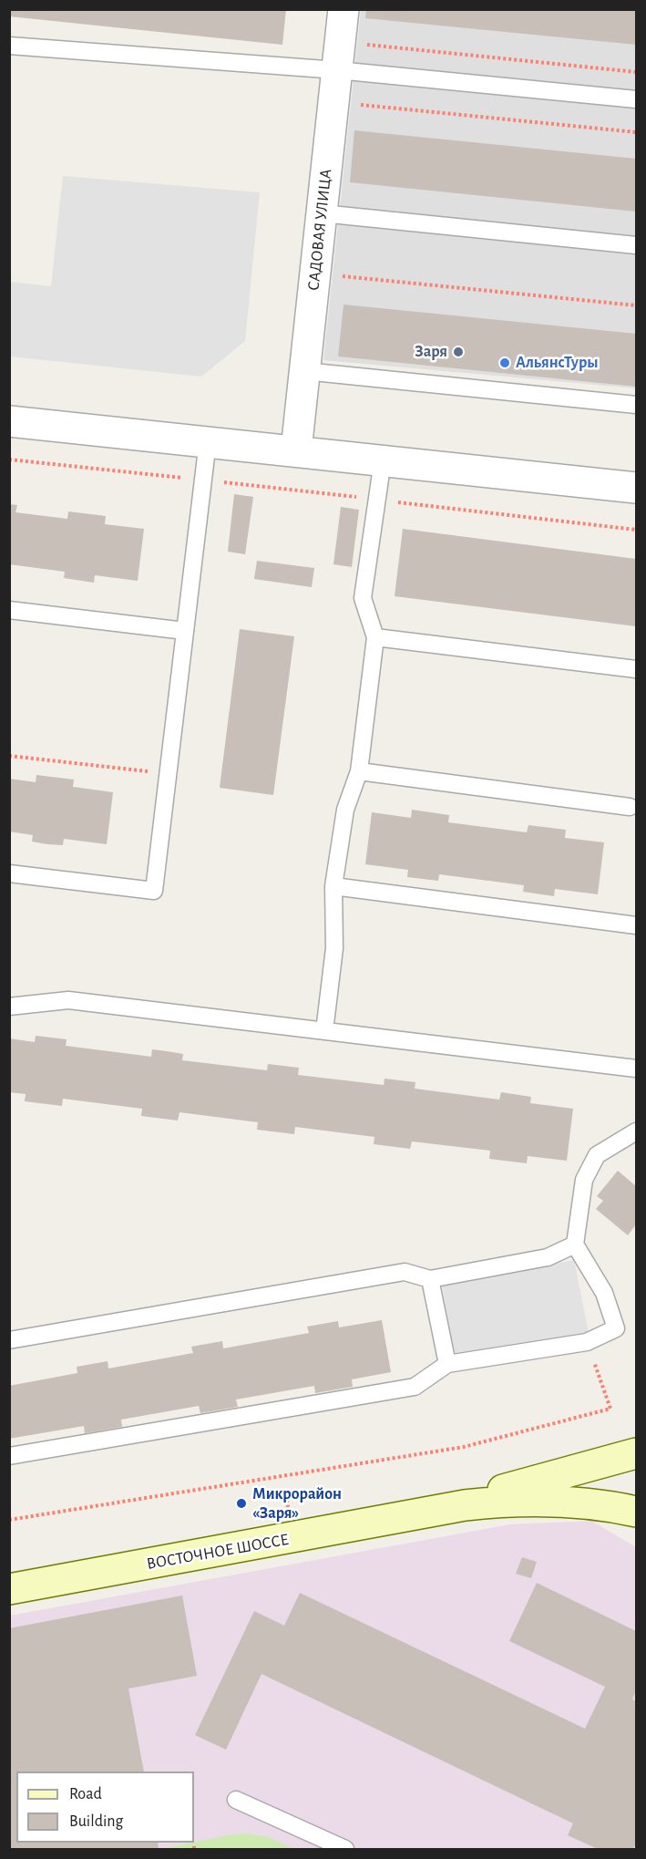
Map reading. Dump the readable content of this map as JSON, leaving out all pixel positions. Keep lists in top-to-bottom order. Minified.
{"streets":{"main road":["ВОСТОЧНОЕ ШОССЕ"],"street":["САДОВАЯ УЛИЦА"]},"places":["Заря","АльянсТуры","Микрорайон «Заря»"],"legend":["Road","Building"]}
